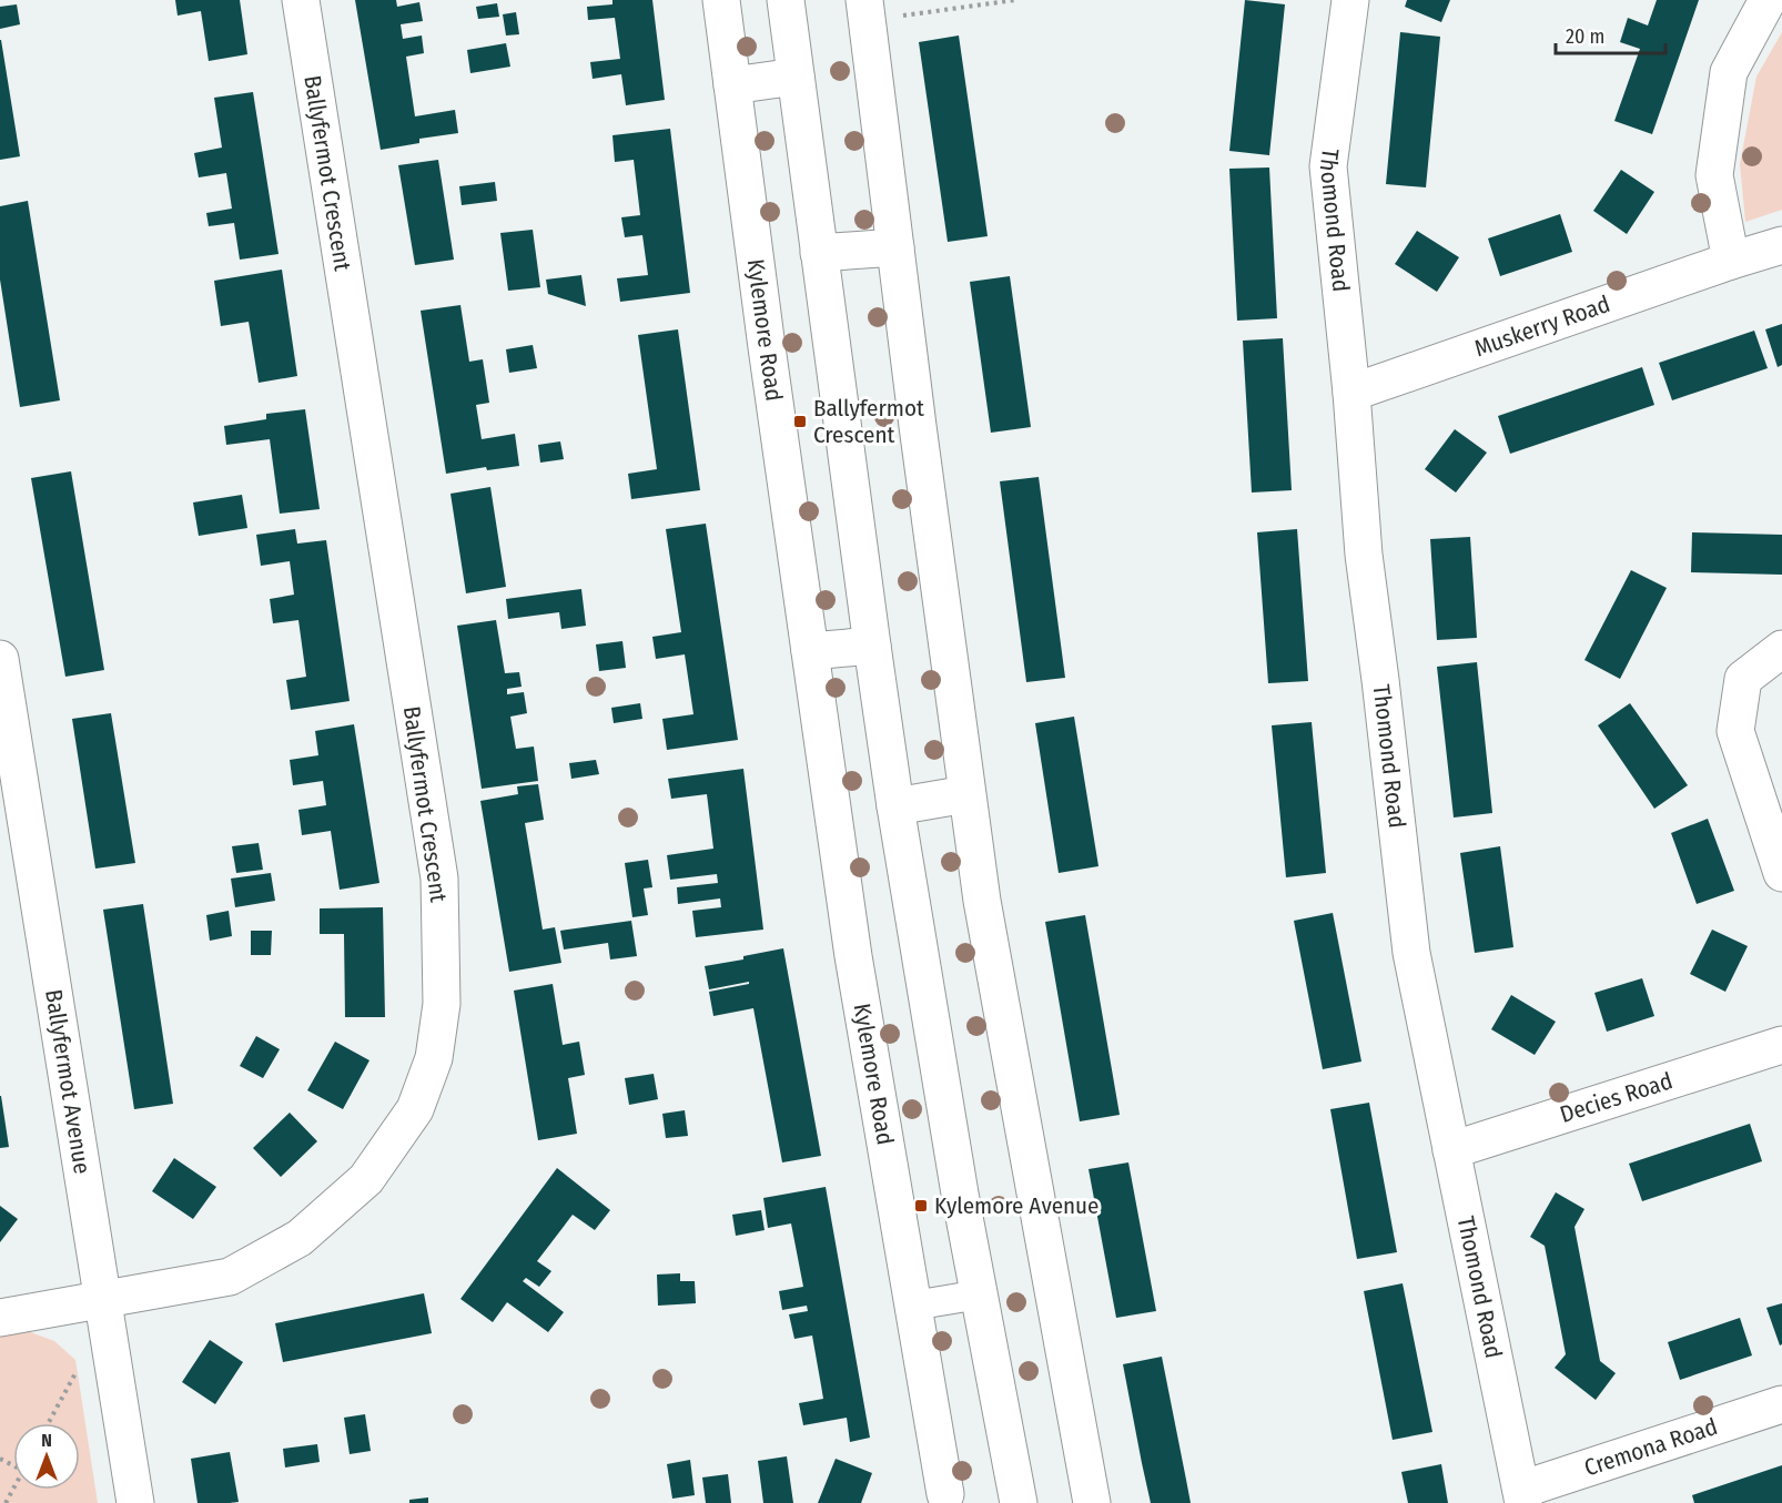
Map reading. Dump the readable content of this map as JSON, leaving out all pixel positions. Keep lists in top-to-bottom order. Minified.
{"streets":{"street":["Ballyfermot Crescent","Thomond Road","Muskerry Road","Kylemore Road","Ballyfermot Avenue","Decies Road","Cremona Road"]},"crossings":[["Ballyfermot Crescent","Ballyfermot Avenue"],["Thomond Road","Muskerry Road"],["Thomond Road","Decies Road"],["Thomond Road","Cremona Road"]],"places":{"transit":["Ballyfermot Crescent","Kylemore Avenue"]},"scale_bar":"20 m","north":"top"}
